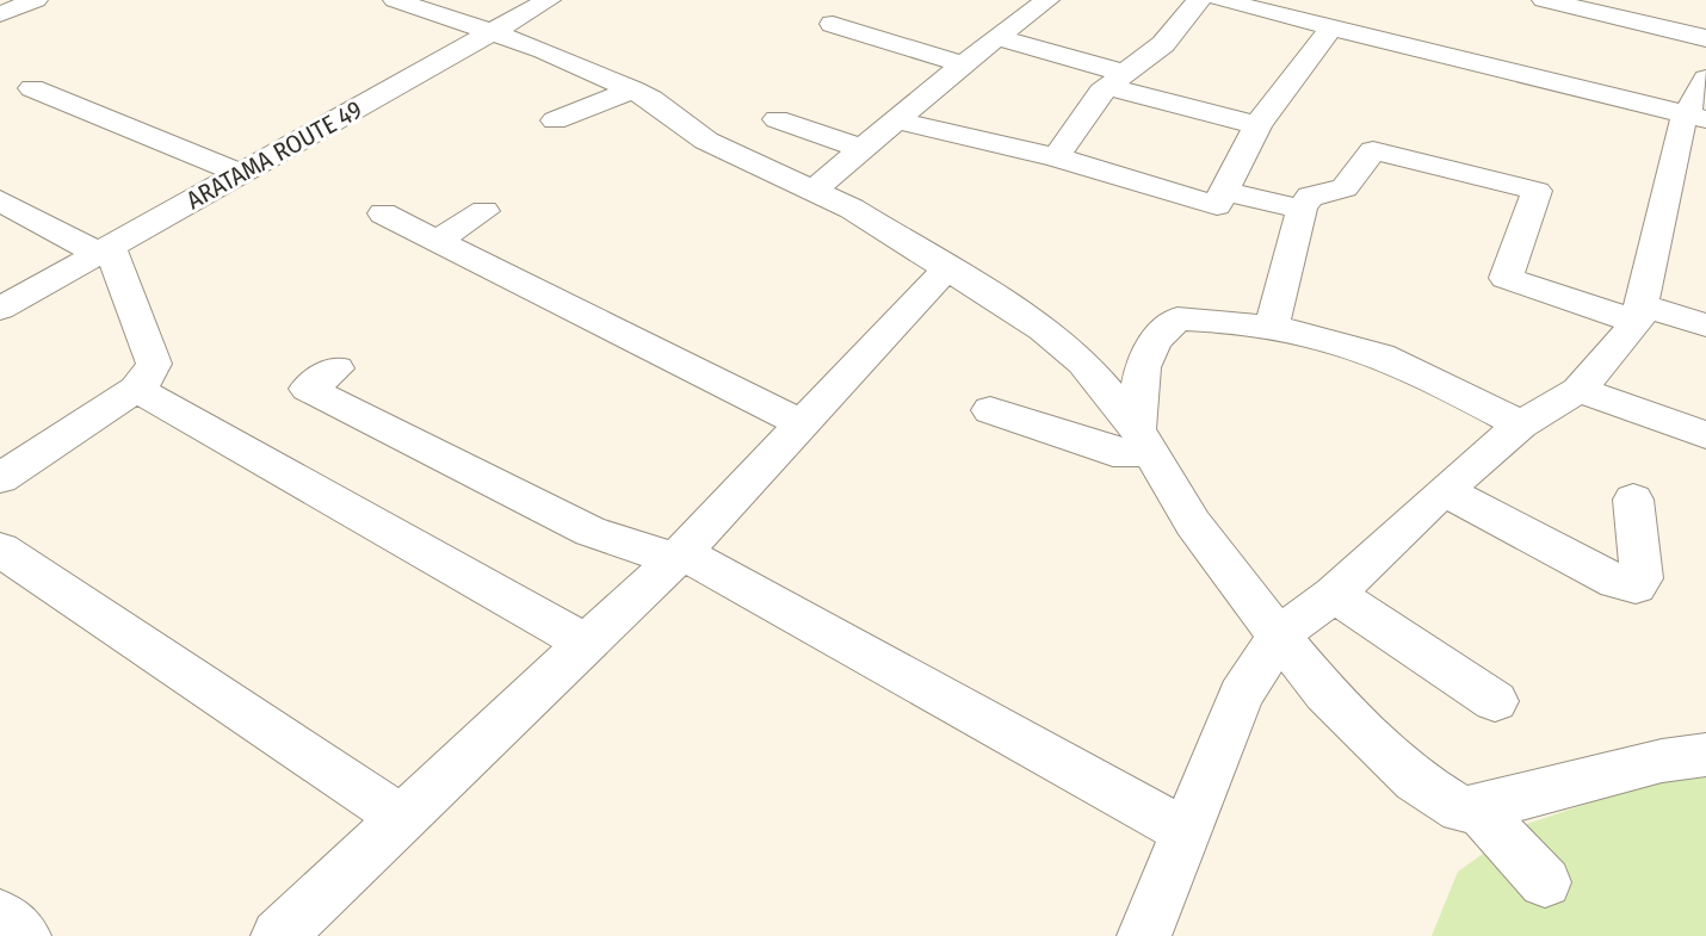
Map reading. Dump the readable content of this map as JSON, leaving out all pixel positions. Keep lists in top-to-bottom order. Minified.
{"streets":{"street":["ARATAMA ROUTE 49"]}}
